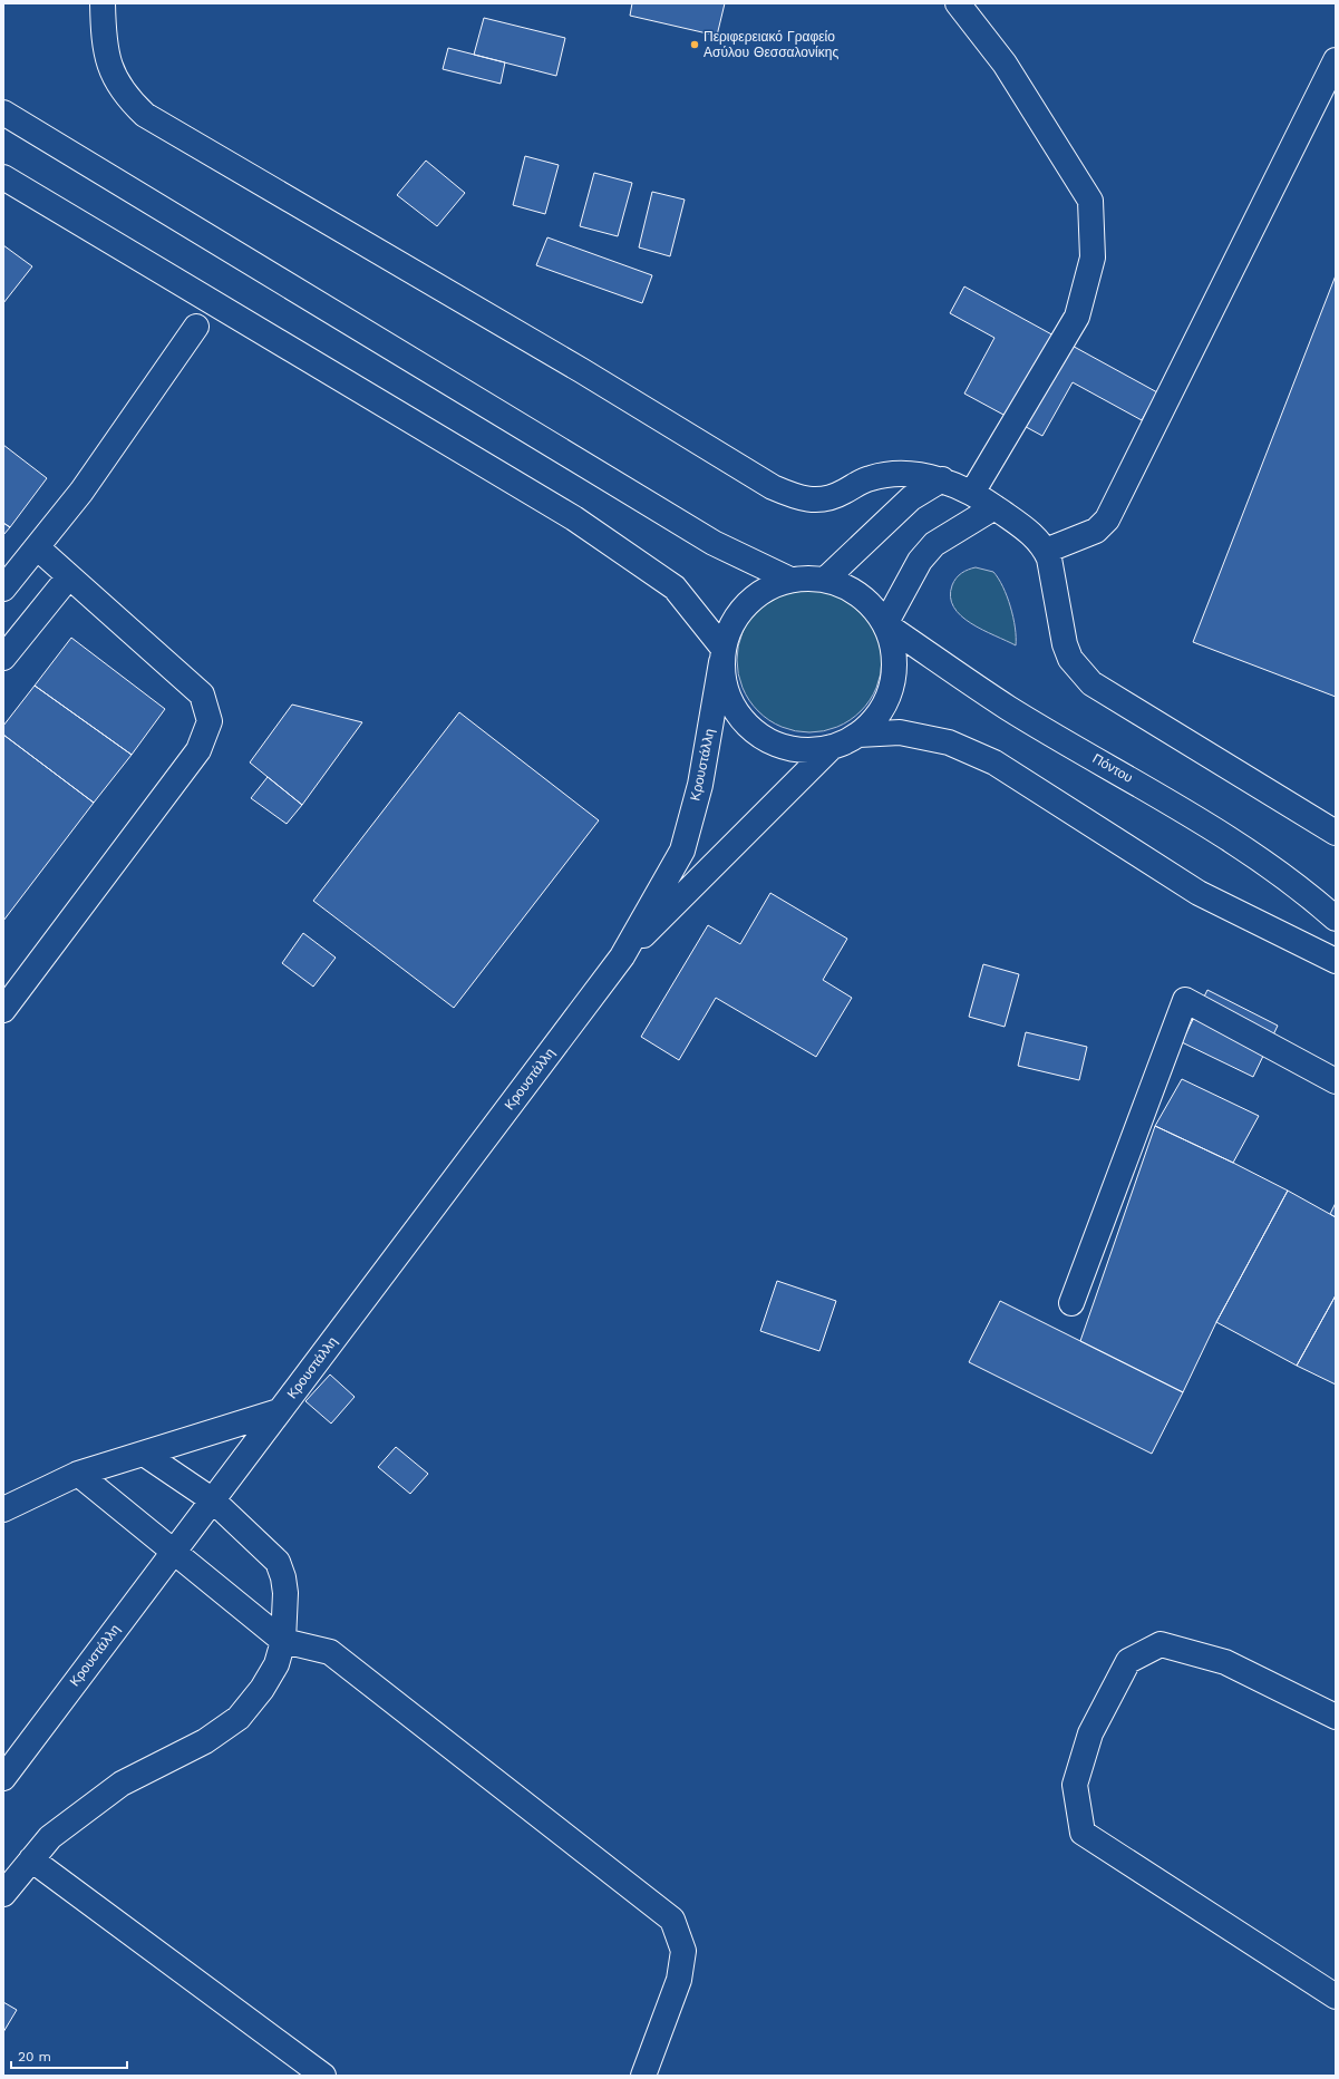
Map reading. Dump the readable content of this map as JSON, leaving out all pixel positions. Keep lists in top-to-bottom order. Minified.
{"streets":{"street":["Κρουστάλλη","Πόντου"]},"places":["Περιφερειακό Γραφείο Ασύλου Θεσσαλονίκης"],"scale_bar":"20 m"}
